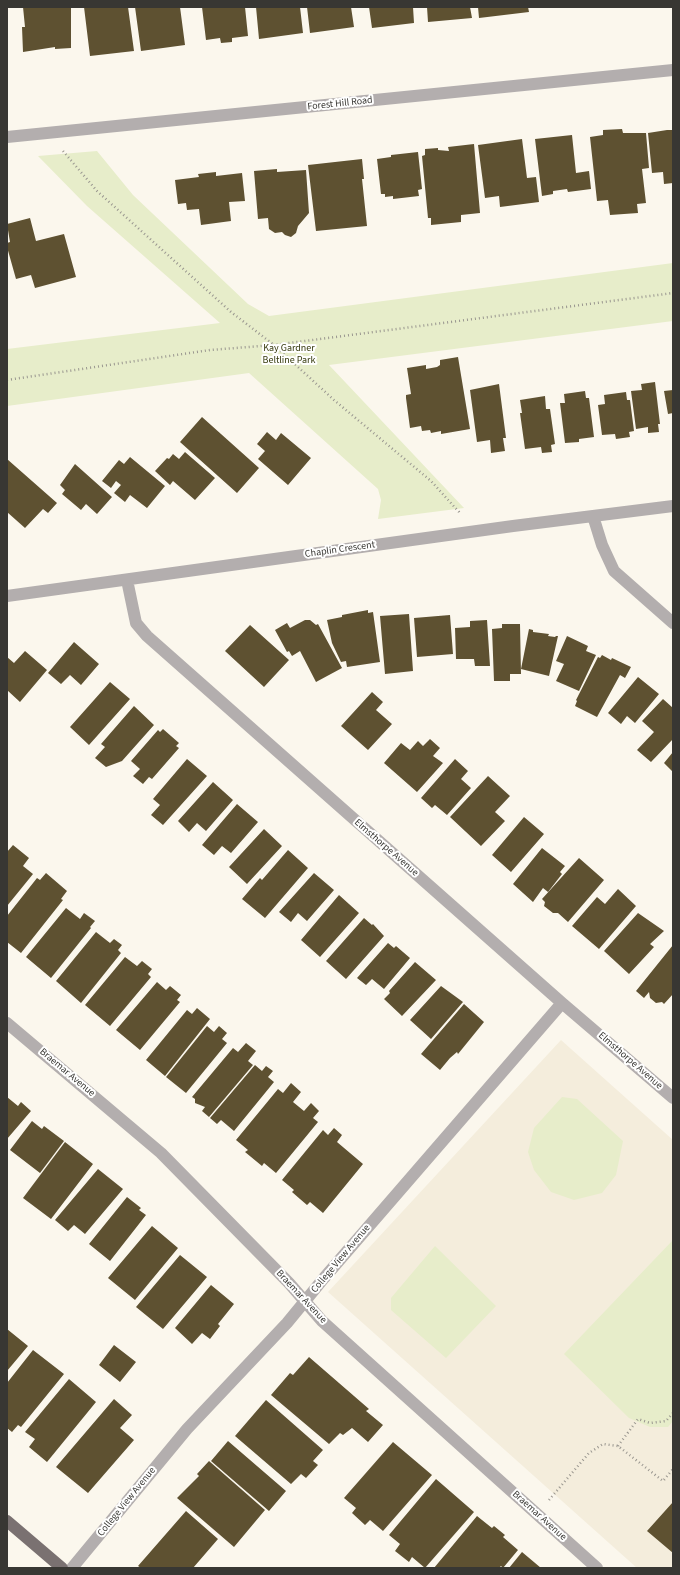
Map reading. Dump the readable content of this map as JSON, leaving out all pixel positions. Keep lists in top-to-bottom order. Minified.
{"streets":{"street":["Forest Hill Road","Chaplin Crescent","Elmsthorpe Avenue","Braemar Avenue","College View Avenue"]},"crossings":[["Chaplin Crescent","Elmsthorpe Avenue"],["Elmsthorpe Avenue","College View Avenue"],["Braemar Avenue","College View Avenue"]],"parks":["Kay Gardner Beltline Park"]}
